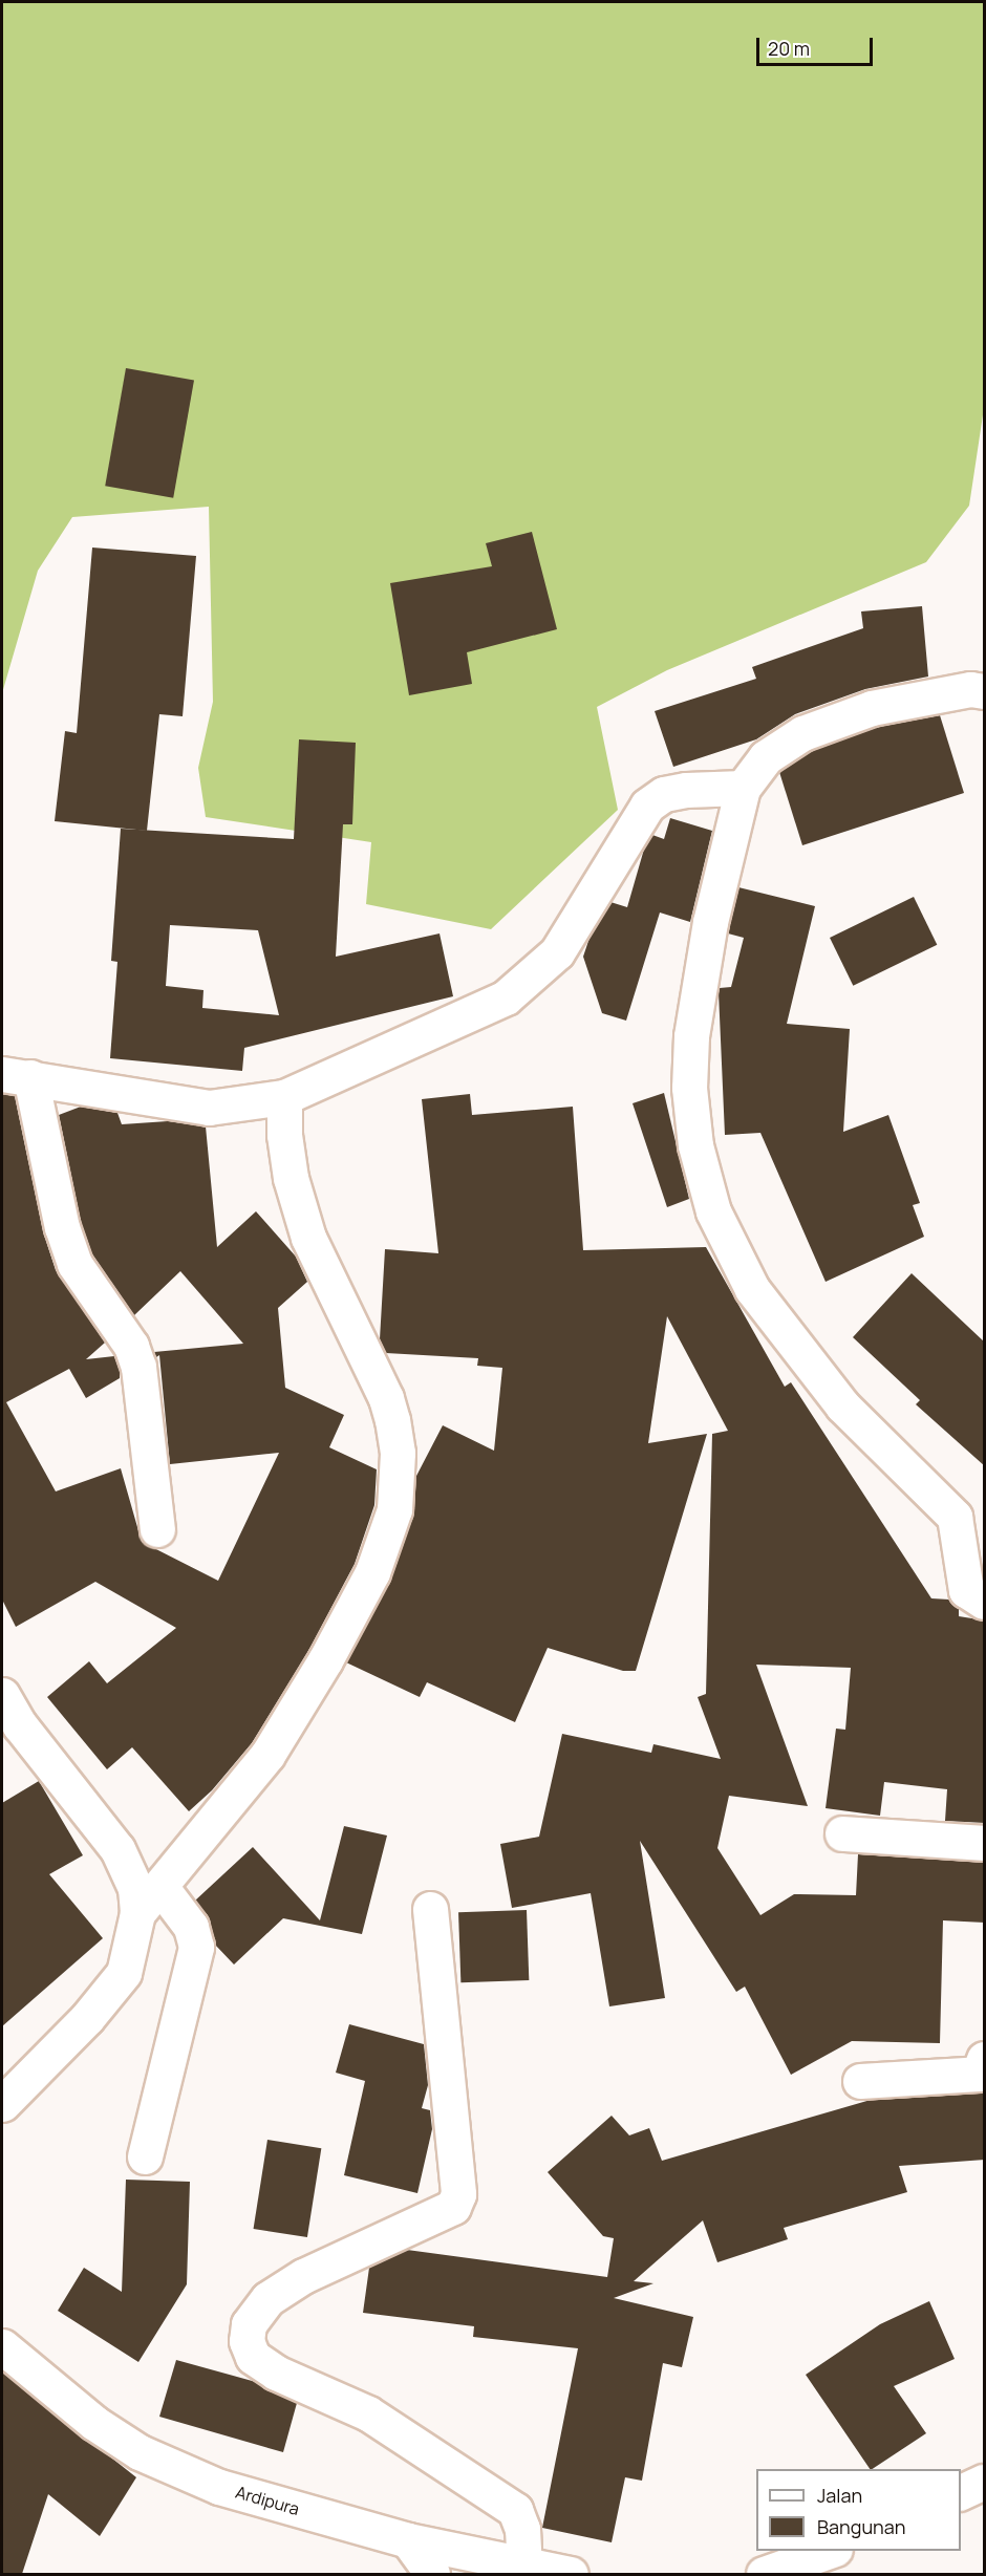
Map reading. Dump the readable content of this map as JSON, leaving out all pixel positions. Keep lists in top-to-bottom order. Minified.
{"streets":{"street":["Ardipura"]},"legend":["Jalan","Bangunan"],"scale_bar":"20 m"}
